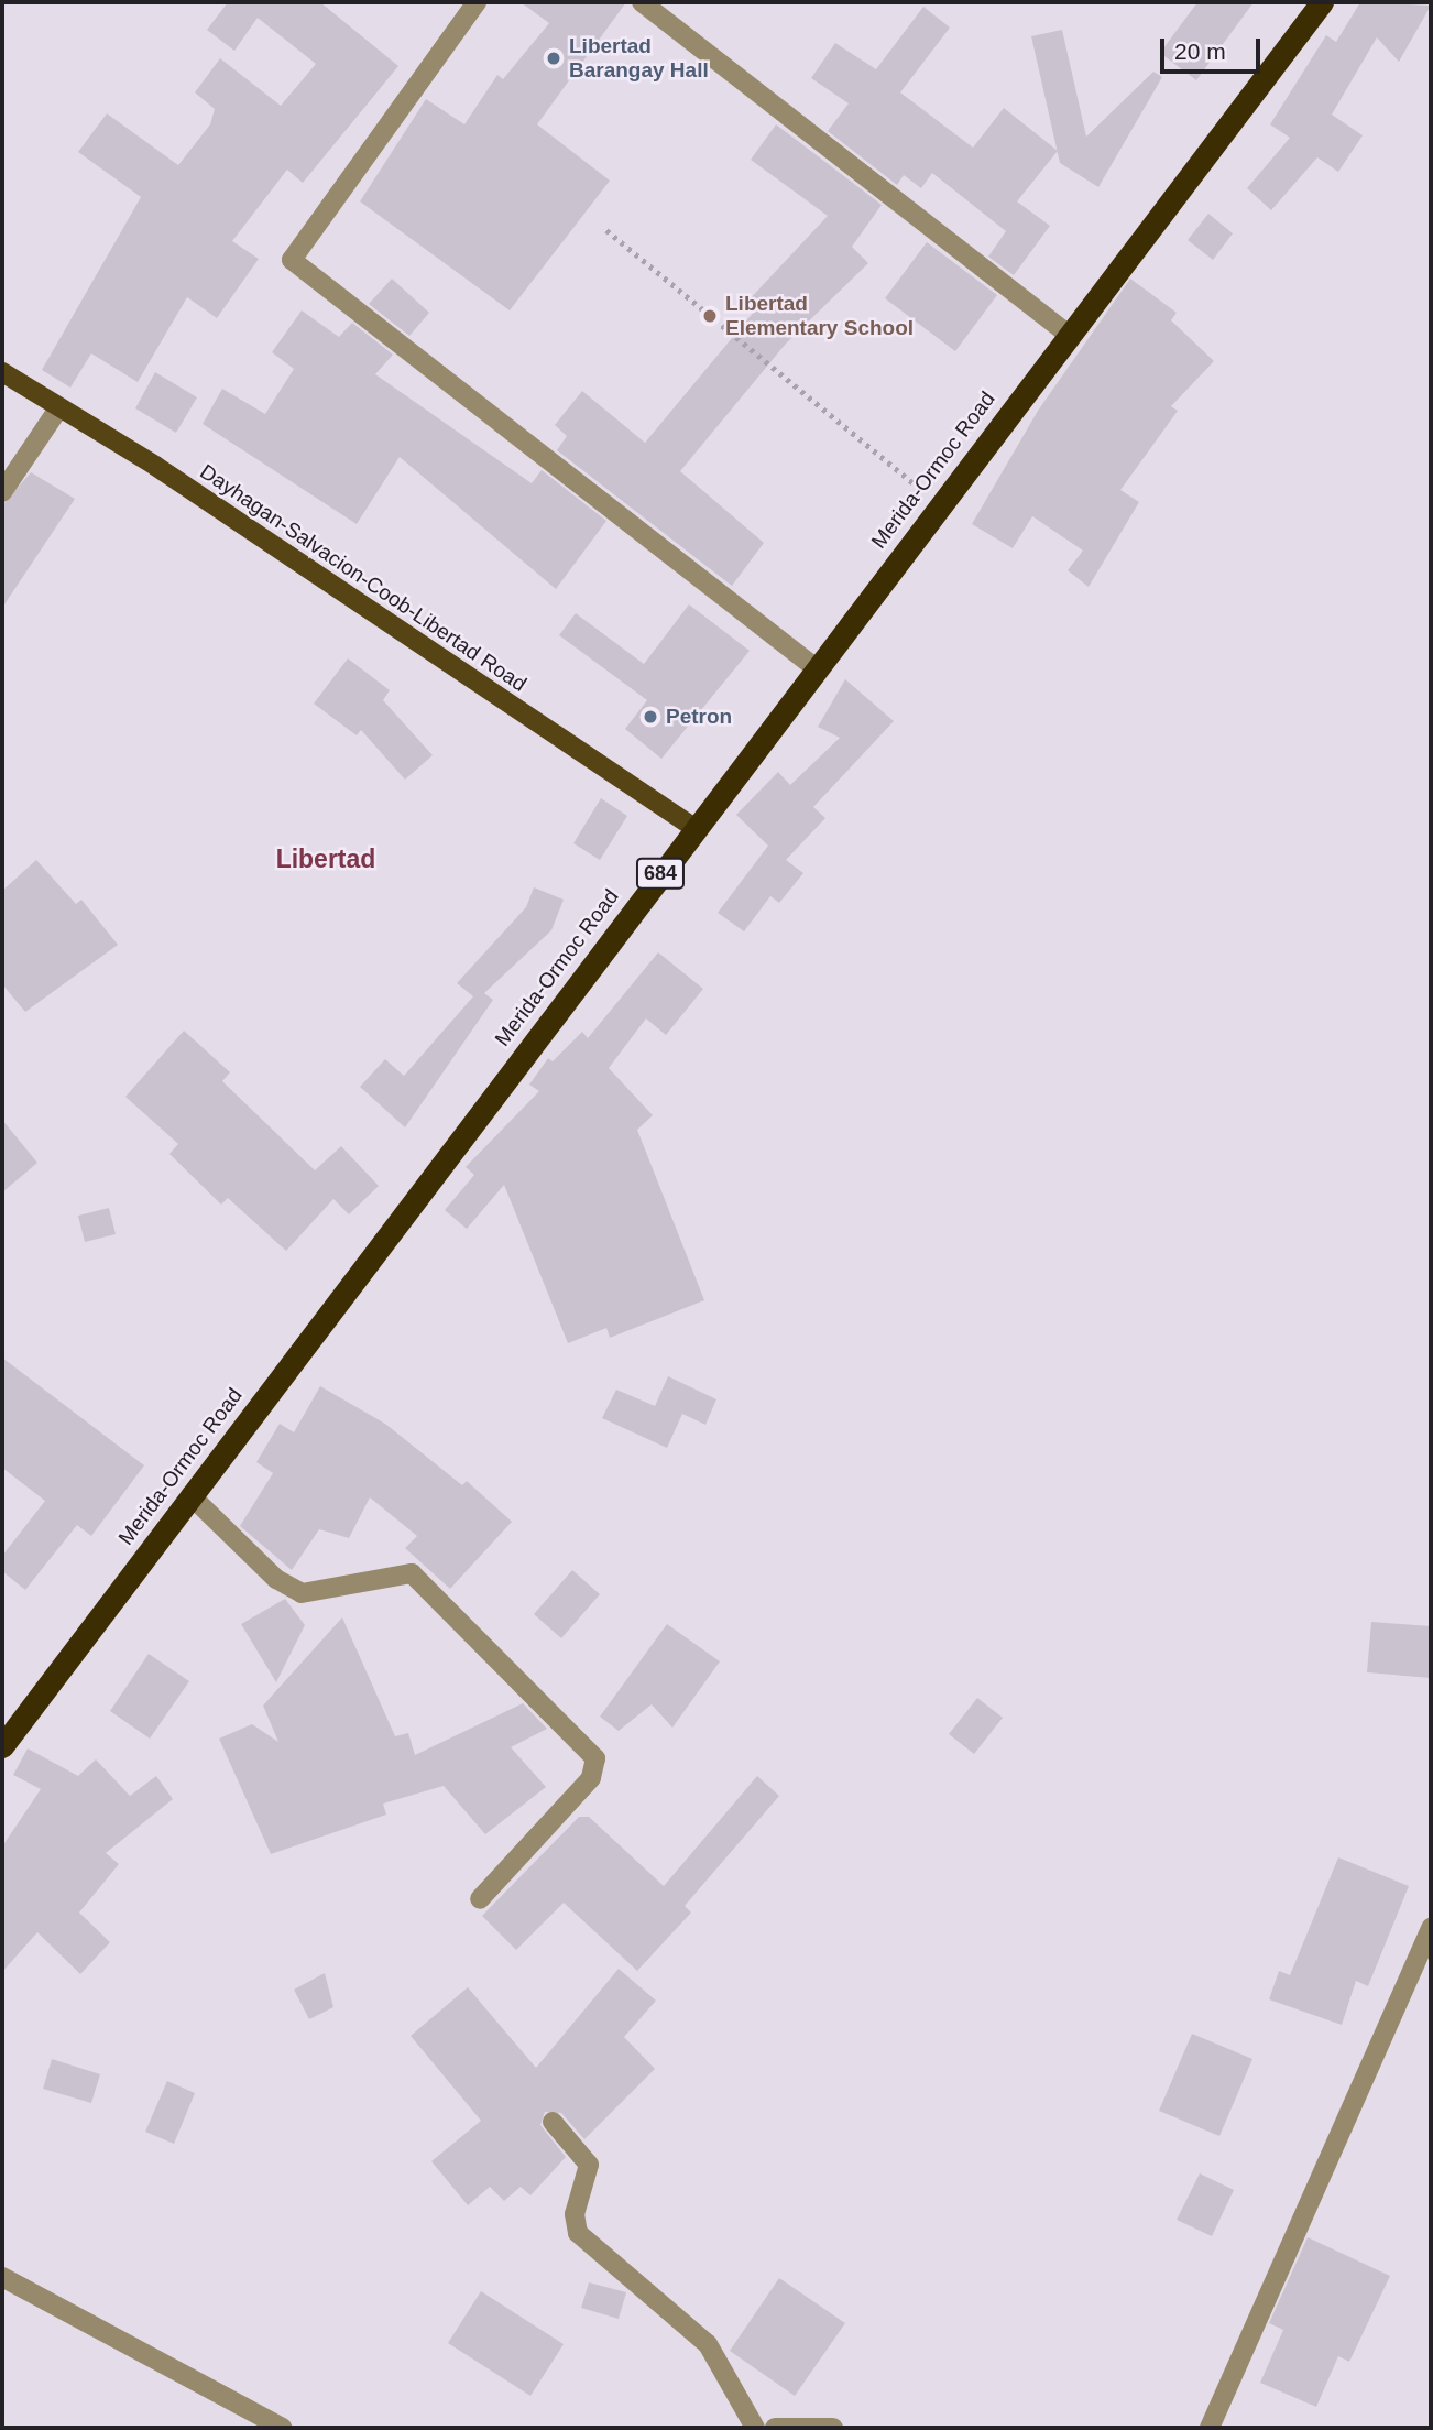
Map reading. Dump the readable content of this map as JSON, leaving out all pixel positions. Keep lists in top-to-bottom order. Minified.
{"streets":{"highway":["Merida-Ormoc Road","684"],"main road":["Dayhagan-Salvacion-Coob-Libertad Road"]},"crossings":[["Merida-Ormoc Road","Dayhagan-Salvacion-Coob-Libertad Road"]],"districts":["Libertad"],"places":["Libertad Barangay Hall","Libertad Elementary School","Petron"],"scale_bar":"20 m"}
